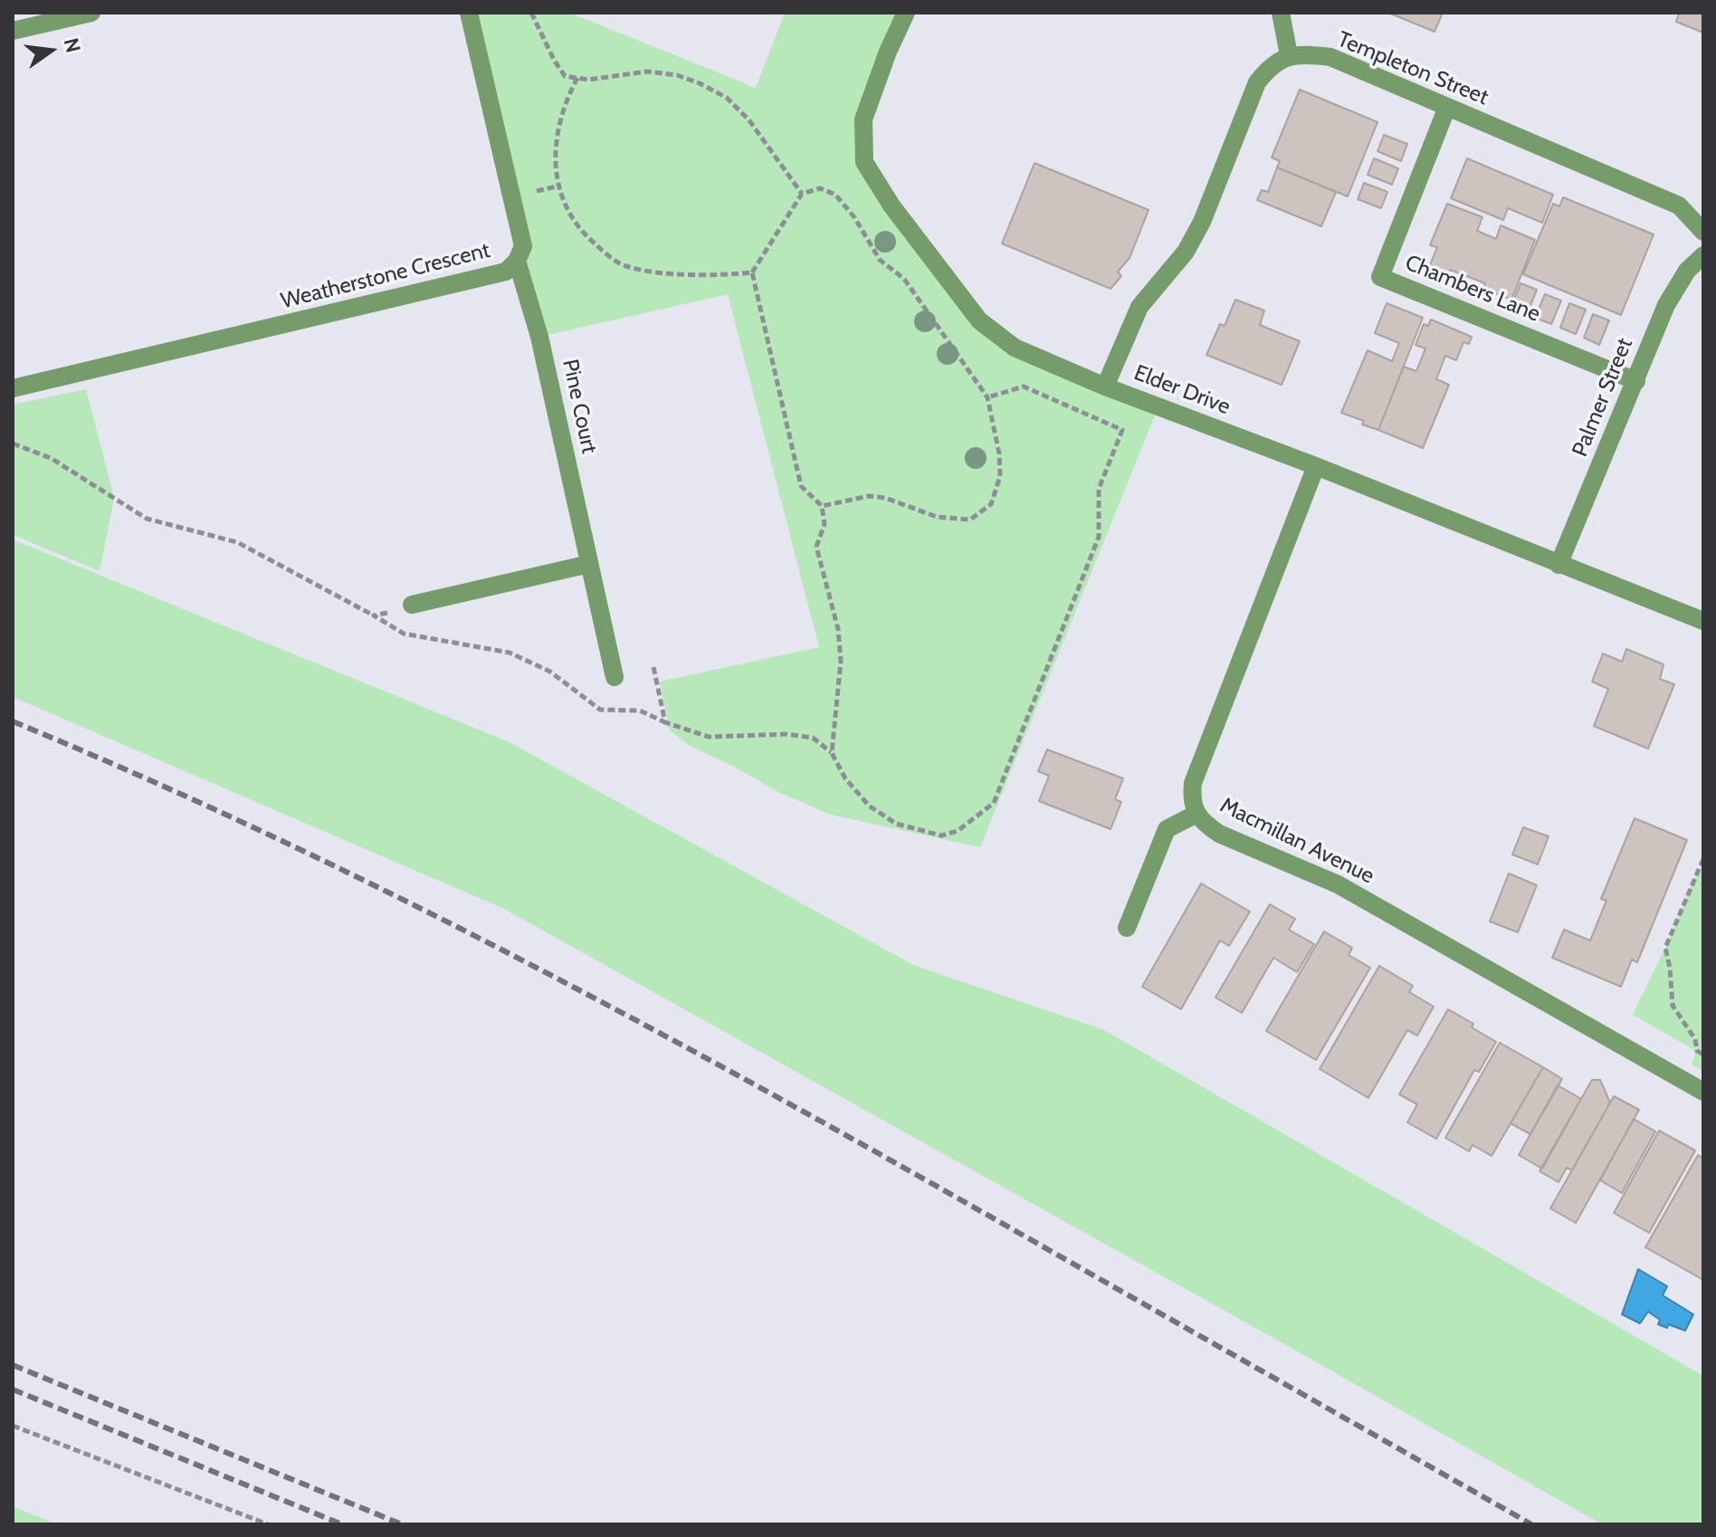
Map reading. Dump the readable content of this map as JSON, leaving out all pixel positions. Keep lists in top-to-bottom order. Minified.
{"streets":{"street":["Templeton Street","Weatherstone Crescent","Chambers Lane","Elder Drive","Palmer Street","Pine Court","Macmillan Avenue"]},"crossings":[["Templeton Street","Chambers Lane"],["Weatherstone Crescent","Pine Court"],["Chambers Lane","Palmer Street"],["Elder Drive","Palmer Street"],["Elder Drive","Macmillan Avenue"]],"north":"right"}
